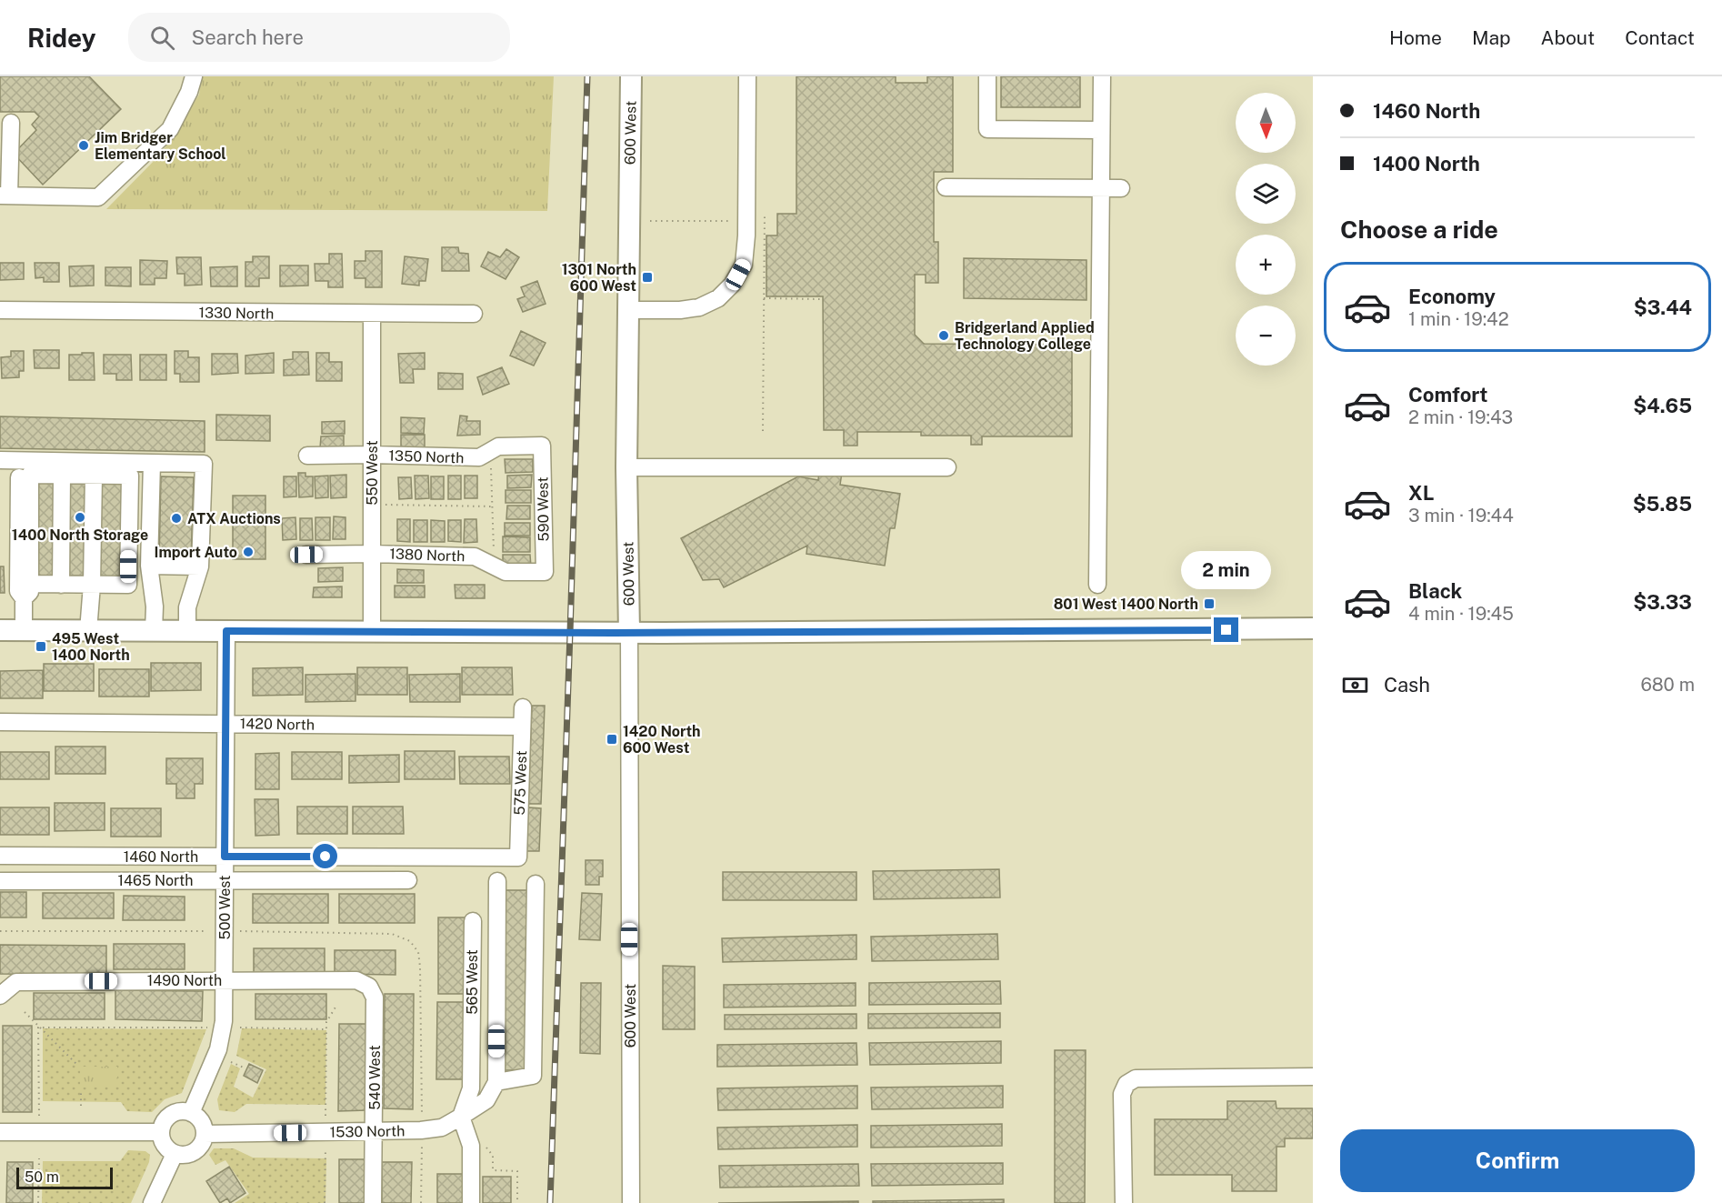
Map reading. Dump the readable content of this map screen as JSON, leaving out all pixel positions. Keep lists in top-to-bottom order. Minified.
{"streets":{"main road":["600 West"],"street":["1330 North","1350 North","550 West","590 West","1380 North","1420 North","575 West","1460 North","1465 North","500 West","1490 North","565 West","540 West","1530 North"]},"crossings":[["1330 North","550 West"],["1350 North","550 West"],["1350 North","590 West"],["550 West","1380 North"],["590 West","1380 North"],["1420 North","575 West"],["1420 North","500 West"],["575 West","1460 North"],["1460 North","500 West"],["1465 North","500 West"],["500 West","1490 North"],["500 West","1530 North"],["1490 North","540 West"],["565 West","1530 North"],["540 West","1530 North"]],"places":{"other":["Jim Bridger Elementary School","Bridgerland Applied Technology College","1400 North Storage","ATX Auctions","Import Auto"],"transit":["1301 North 600 West","801 West 1400 North","495 West 1400 North","1420 North 600 West"]},"scale_bar":"50 m","north":"bottom","page":{"header":"Ridey","search":"Search here","nav":["Home","Map","About","Contact"],"banner":["1460 North","1400 North"],"map_buttons":["+","−"],"heading":"Choose a ride","list":[{"name":"Economy","note":"1 min · 19:42","value":"$3.44"},{"name":"Comfort","note":"2 min · 19:43","value":"$4.65"},{"name":"XL","note":"3 min · 19:44","value":"$5.85"},{"name":"Black","note":"4 min · 19:45","value":"$3.33"}],"bubble":"2 min","pay":["Cash","680 m"],"buttons":"Confirm","scale":"50 m"}}
